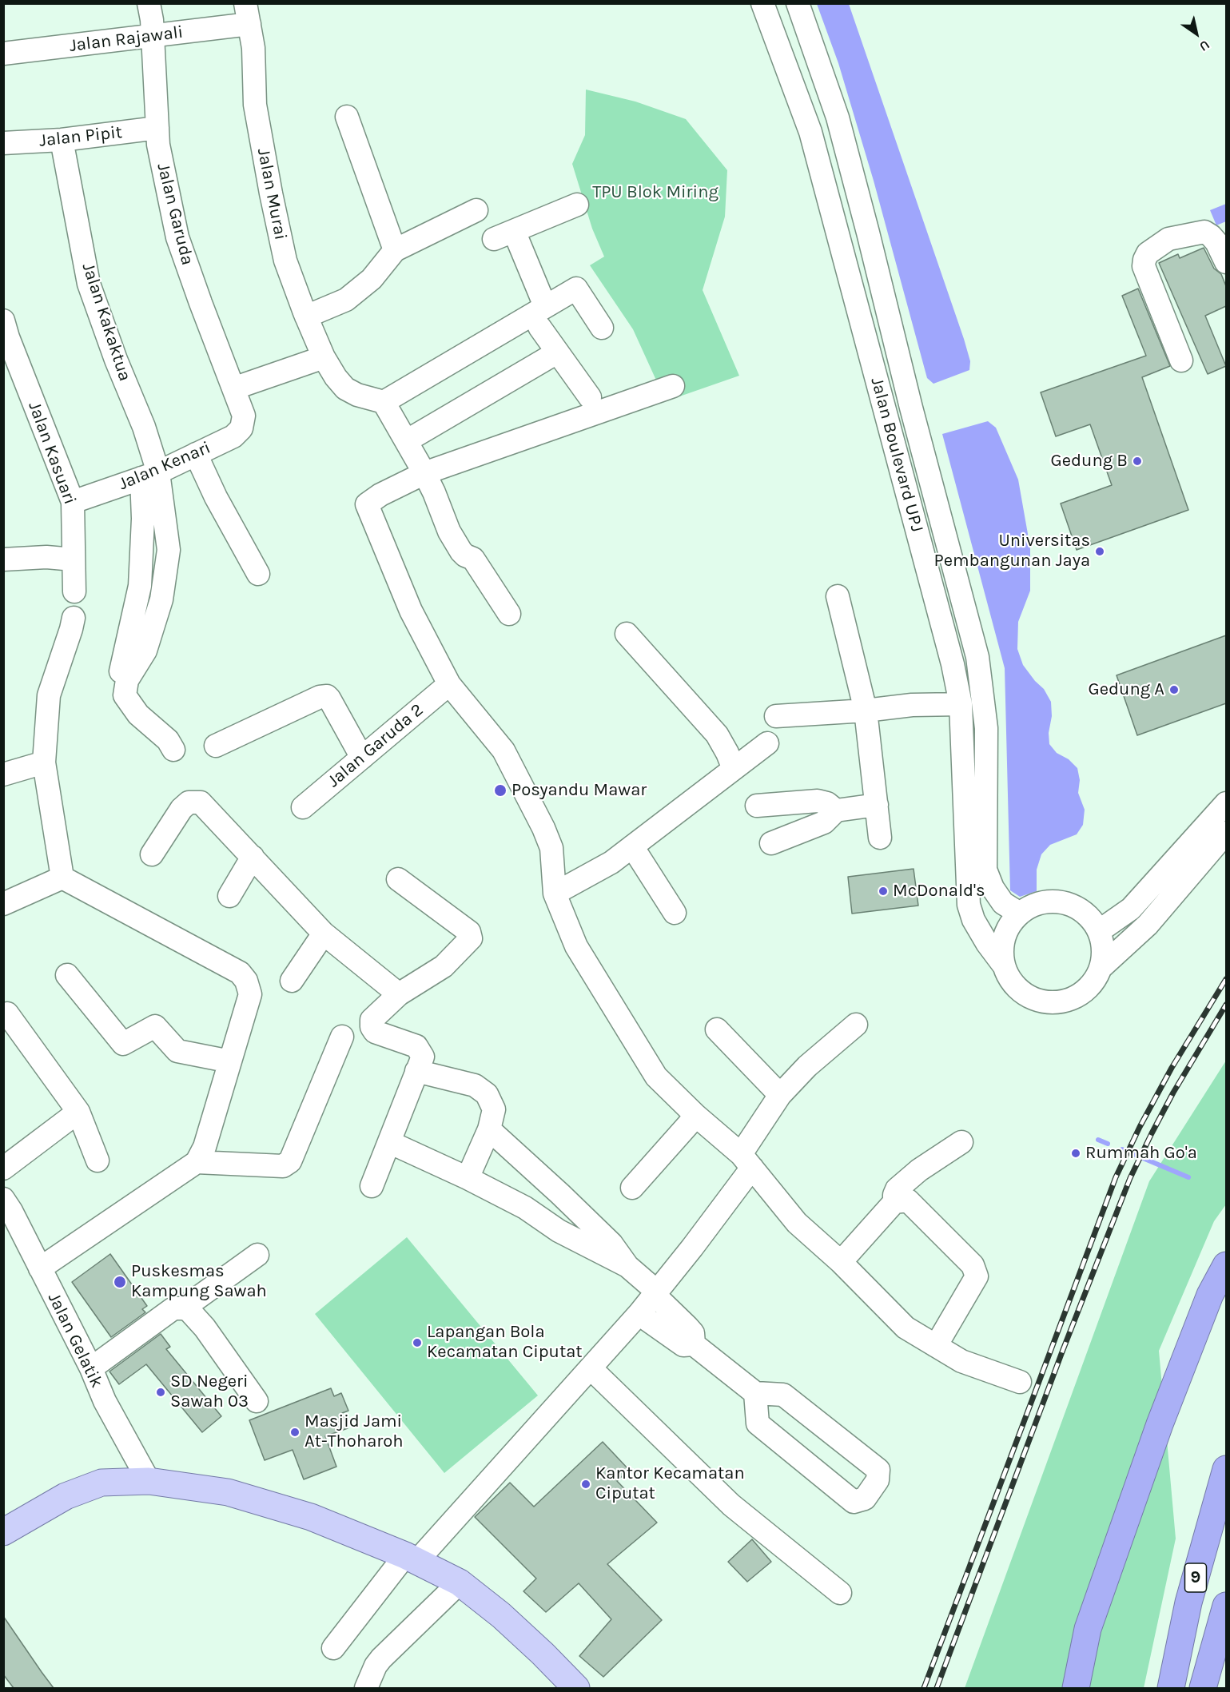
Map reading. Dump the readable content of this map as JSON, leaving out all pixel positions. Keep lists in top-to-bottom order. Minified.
{"streets":{"highway":["9"],"street":["Jalan Rajawali","Jalan Pipit","Jalan Murai","Jalan Garuda","Jalan Kakaktua","Jalan Kasuari","Jalan Boulevard UPJ","Jalan Kenari","Jalan Garuda 2","Jalan Gelatik"]},"crossings":[["Jalan Rajawali","Jalan Murai"],["Jalan Rajawali","Jalan Garuda"],["Jalan Pipit","Jalan Garuda"],["Jalan Pipit","Jalan Kakaktua"],["Jalan Garuda","Jalan Kenari"],["Jalan Kakaktua","Jalan Kenari"],["Jalan Kasuari","Jalan Kenari"]],"parks":["TPU Blok Miring"],"places":["Gedung B","Universitas Pembangunan Jaya","Gedung A","Posyandu Mawar","McDonald's","Rummah Go'a","Puskesmas Kampung Sawah","Lapangan Bola Kecamatan Ciputat","SD Negeri Sawah 03","Masjid Jami At-Thoharoh","Kantor Kecamatan Ciputat"],"north":"bottom right"}
